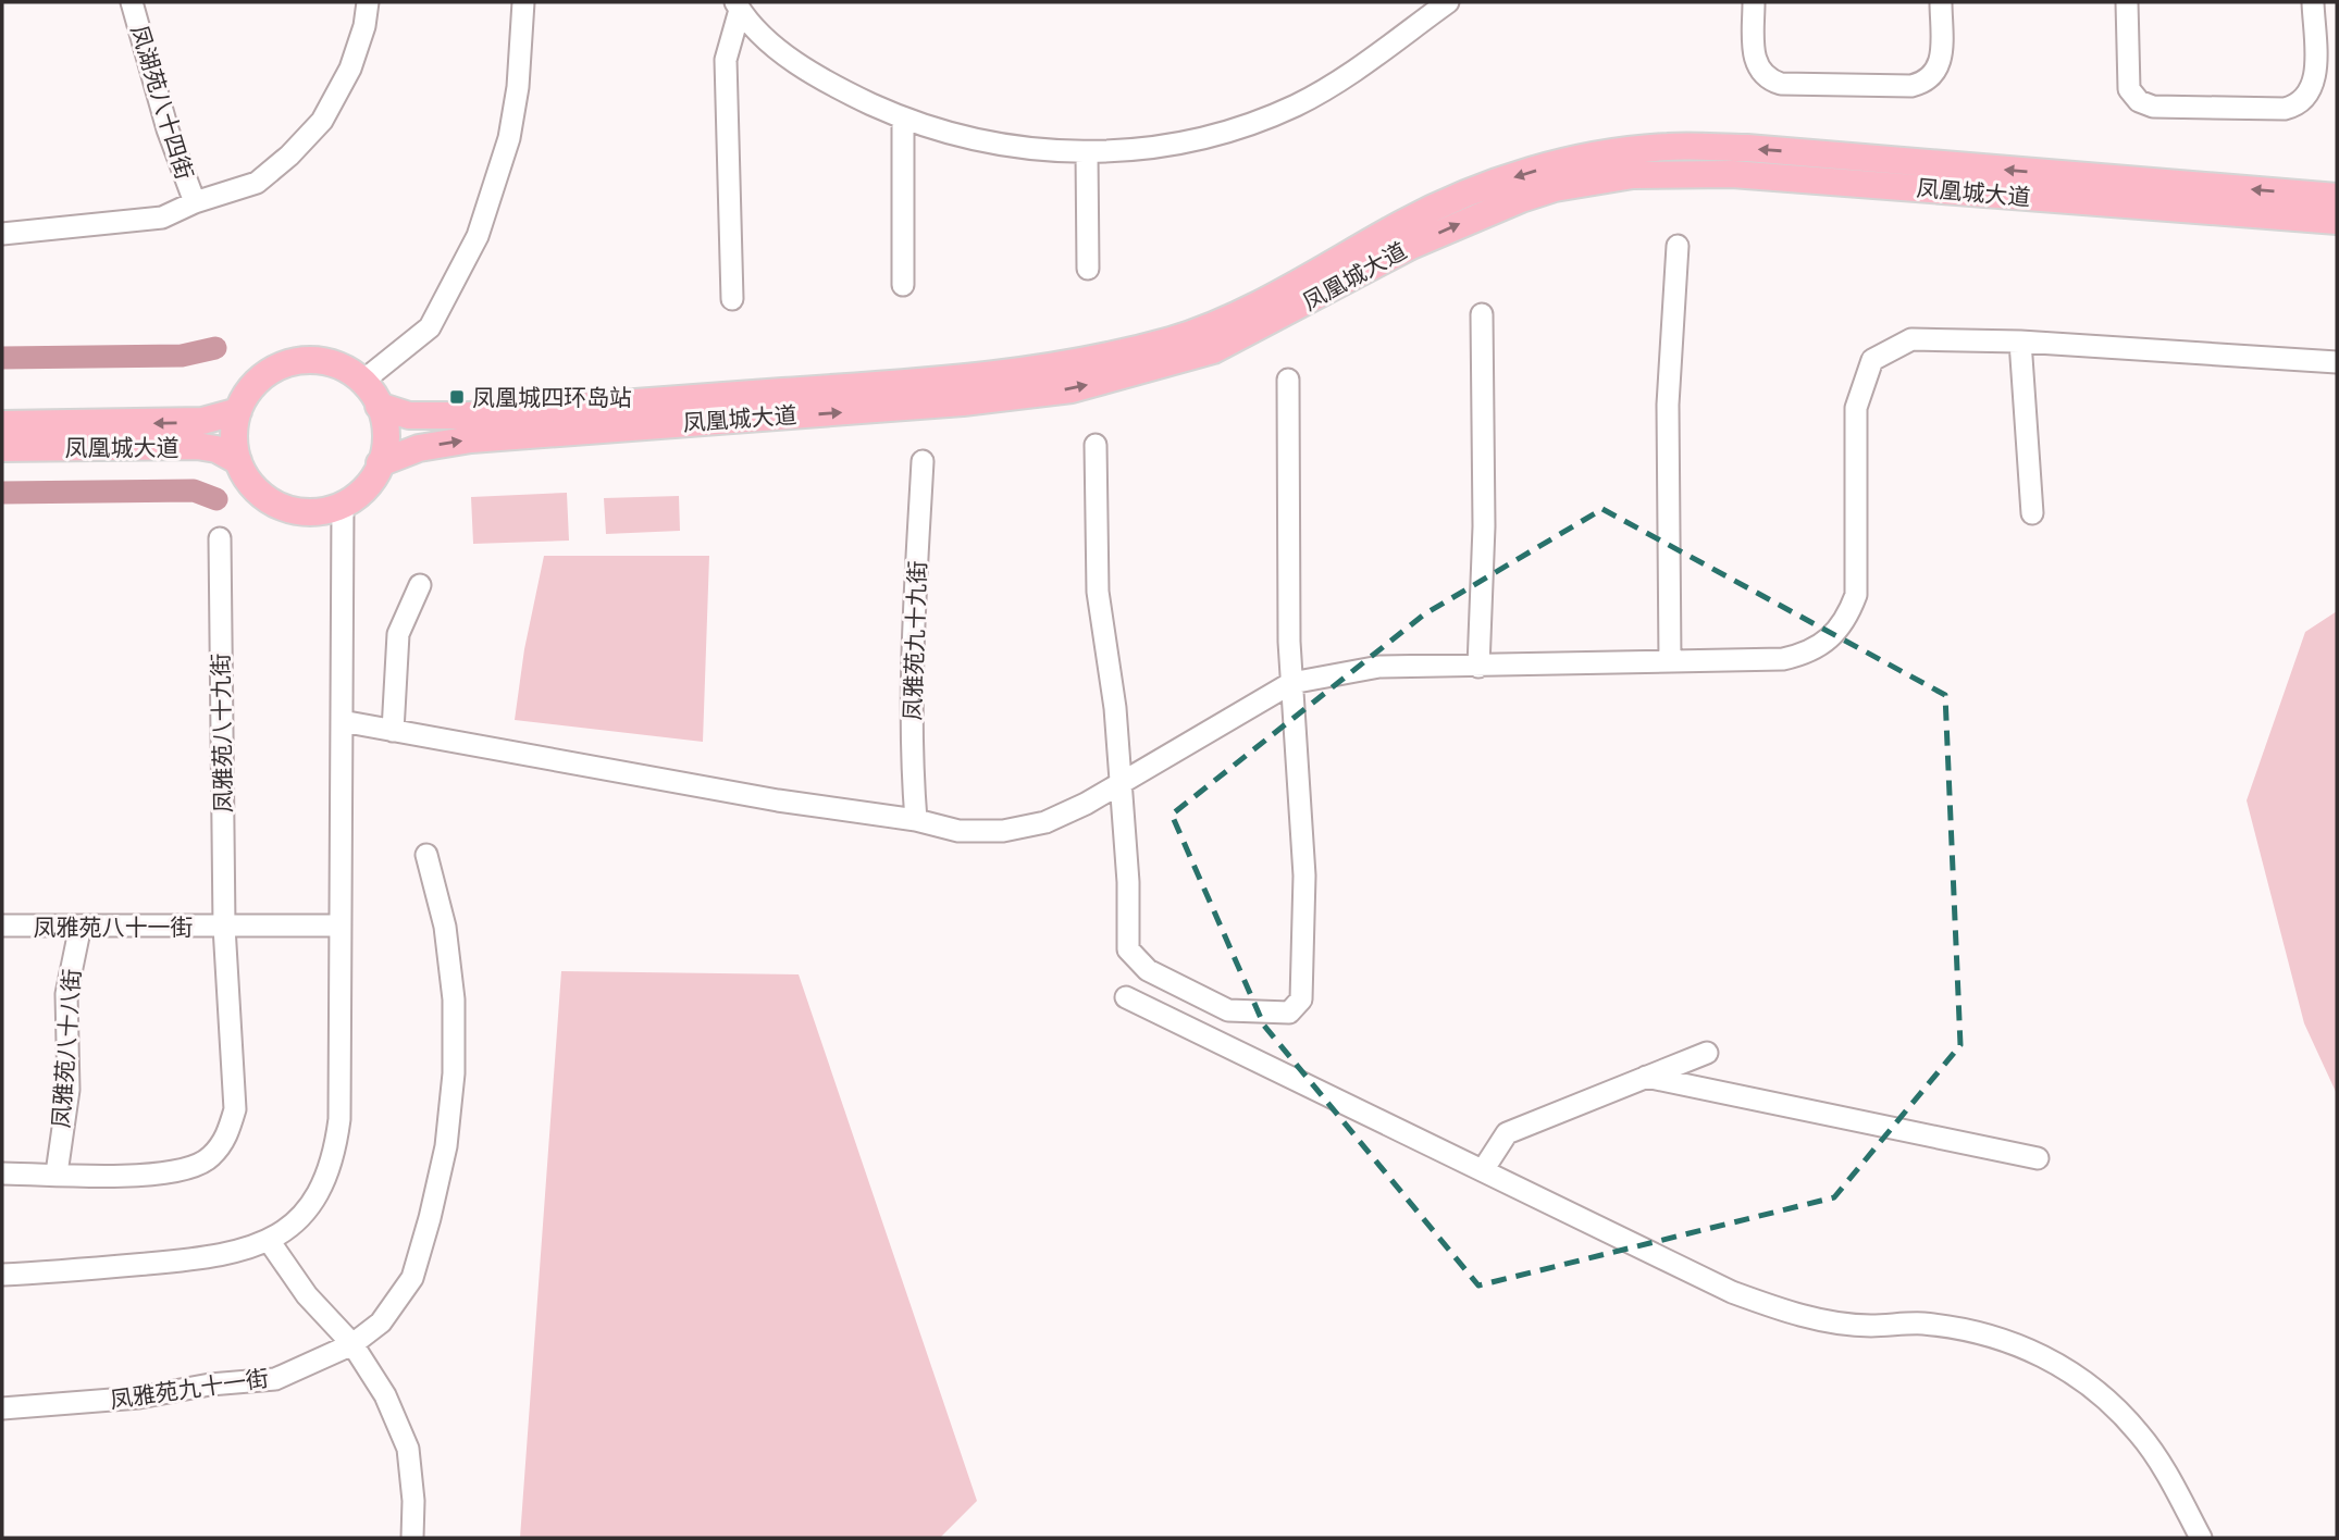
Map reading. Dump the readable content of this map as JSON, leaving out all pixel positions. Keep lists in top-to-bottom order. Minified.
{"streets":{"main road":["凤凰城大道"],"street":["凤湖苑八十四街","凤雅苑九十九街","凤雅苑八十九街","凤雅苑八十一街","凤雅苑八十八街","凤雅苑九十一街"]},"crossings":[["凤雅苑八十九街","凤雅苑八十一街"],["凤雅苑八十一街","凤雅苑八十八街"]],"places":{"transit":["凤凰城四环岛站"]}}
